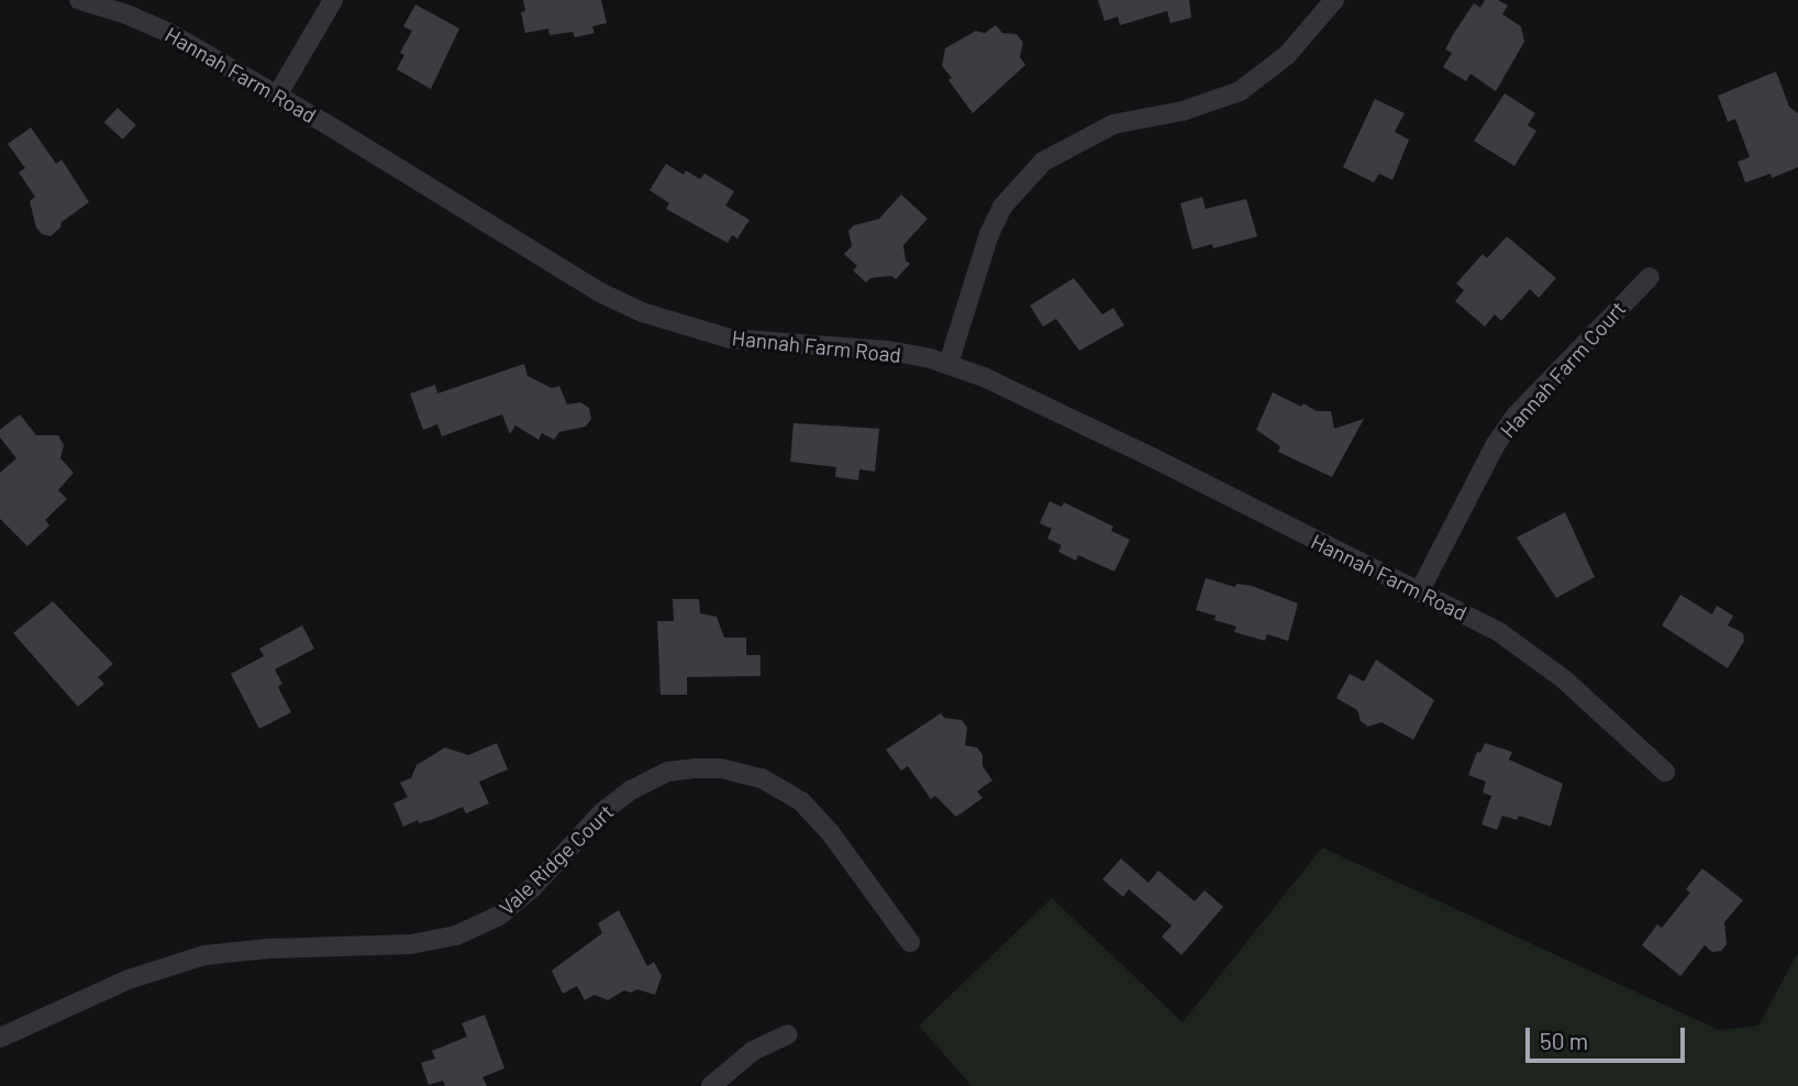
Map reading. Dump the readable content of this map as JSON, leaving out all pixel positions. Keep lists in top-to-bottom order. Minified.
{"streets":{"street":["Hannah Farm Road","Hannah Farm Court","Vale Ridge Court"]},"crossings":[["Hannah Farm Road","Hannah Farm Court"]],"scale_bar":"50 m"}
